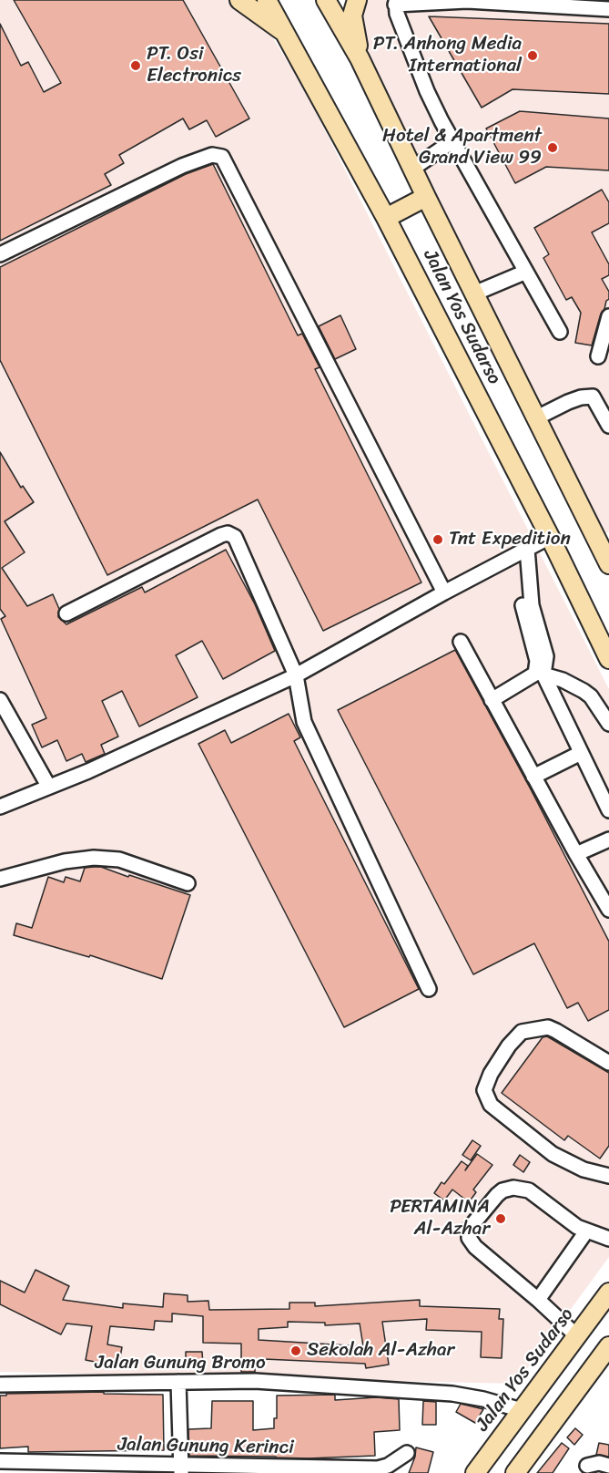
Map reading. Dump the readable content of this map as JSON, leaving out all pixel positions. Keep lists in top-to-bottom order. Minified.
{"streets":{"main road":["Jalan Yos Sudarso"],"street":["Jalan Gunung Bromo","Jalan Gunung Kerinci"]},"crossings":[["Jalan Yos Sudarso","Jalan Gunung Bromo"]],"places":["PT. Anhong Media International","PT. Osi Electronics","Hotel & Apartment Grand View 99","Tnt Expedition","PERTAMINA Al-Azhar","Sekolah Al-Azhar"]}
